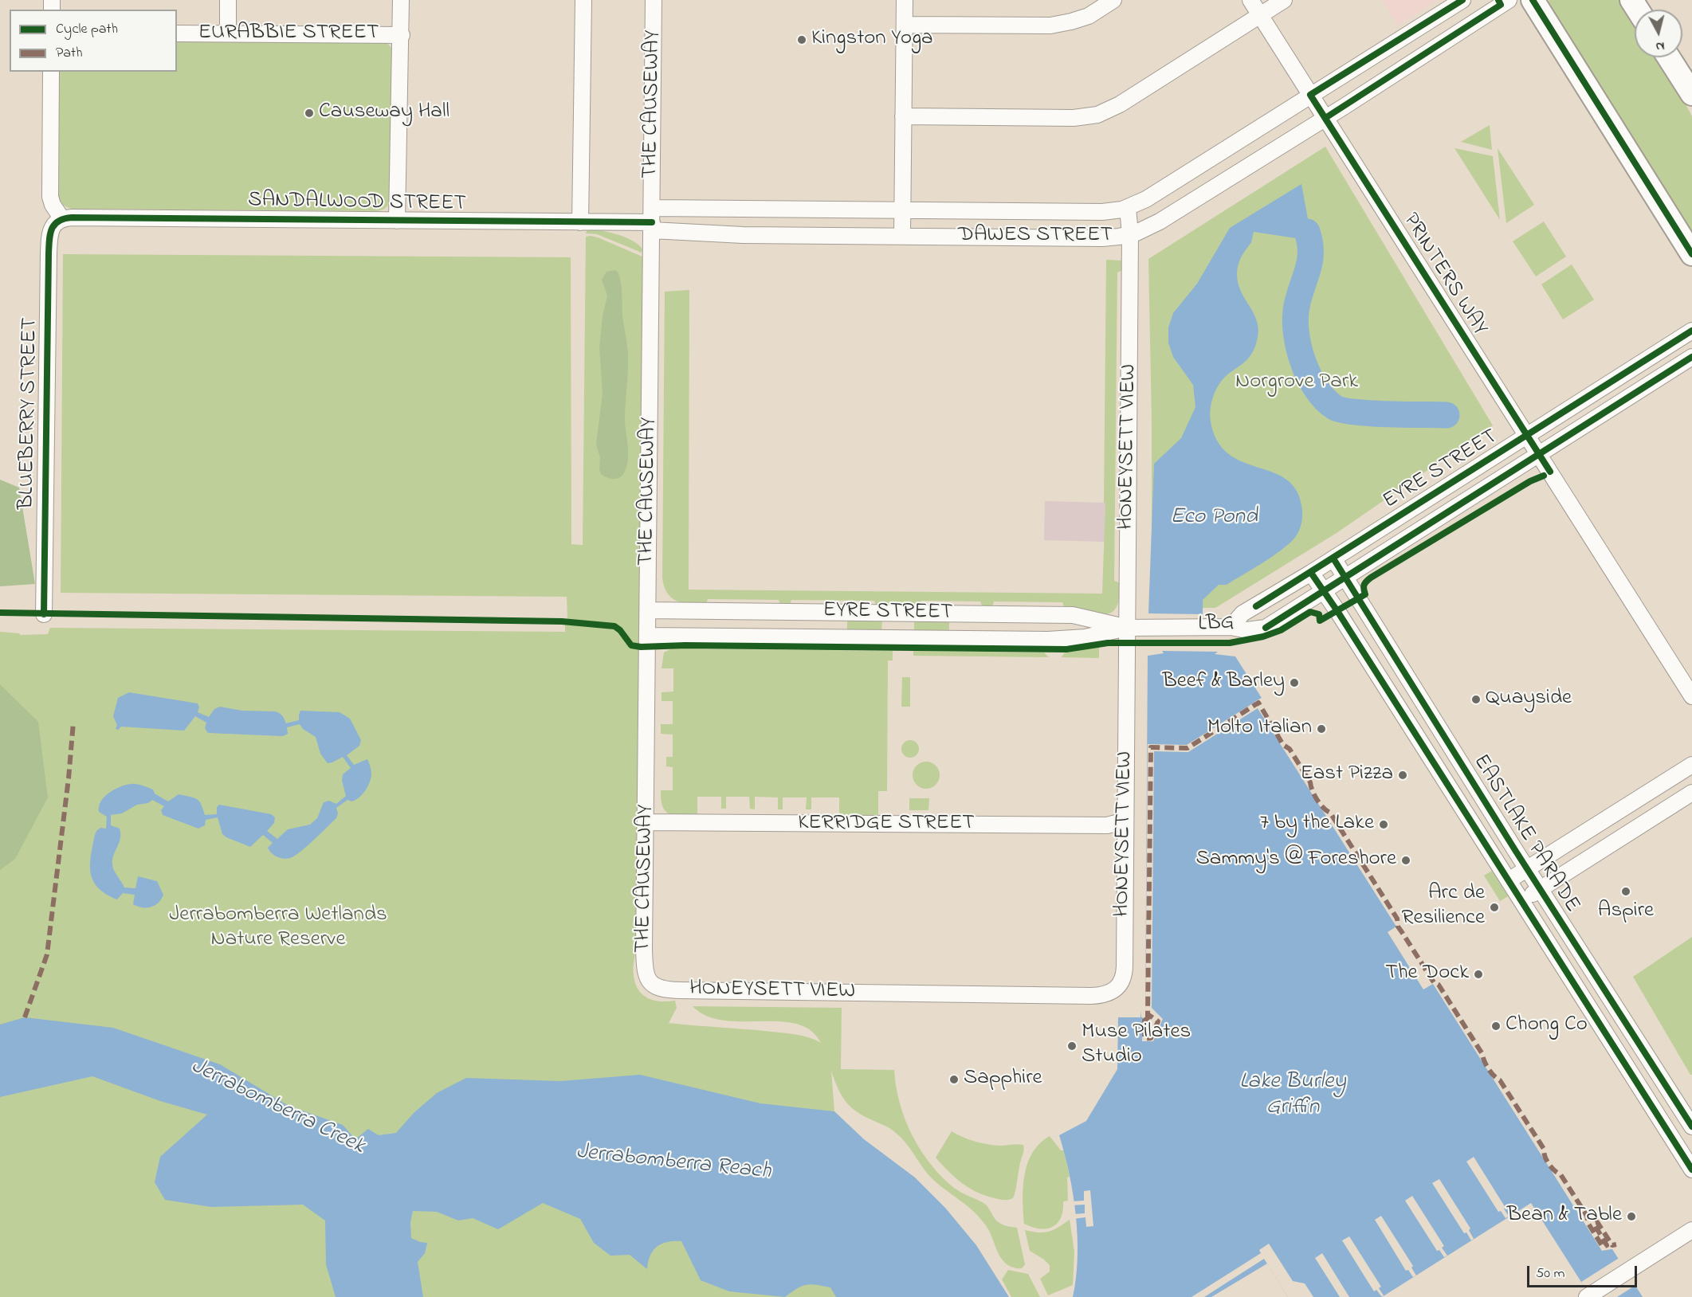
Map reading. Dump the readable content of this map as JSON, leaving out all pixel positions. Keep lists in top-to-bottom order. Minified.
{"streets":{"street":["EURABBIE STREET","THE CAUSEWAY","SANDALWOOD STREET","DAWES STREET","PRINTERS WAY","BLUEBERRY STREET","HONEYSETT VIEW","EYRE STREET","KERRIDGE STREET","EASTLAKE PARADE"],"cycle path":["LBG"]},"crossings":[["THE CAUSEWAY","SANDALWOOD STREET"],["THE CAUSEWAY","DAWES STREET"],["THE CAUSEWAY","HONEYSETT VIEW"],["THE CAUSEWAY","EYRE STREET"],["THE CAUSEWAY","KERRIDGE STREET"],["SANDALWOOD STREET","DAWES STREET"],["SANDALWOOD STREET","BLUEBERRY STREET"],["DAWES STREET","PRINTERS WAY"],["DAWES STREET","HONEYSETT VIEW"],["PRINTERS WAY","EYRE STREET"],["HONEYSETT VIEW","EYRE STREET"],["HONEYSETT VIEW","KERRIDGE STREET"],["EYRE STREET","EASTLAKE PARADE"]],"water":["Eco Pond","Lake Burley Griffin","Jerrabomberra Creek","Jerrabomberra Reach"],"parks":["Norgrove Park","Jerrabomberra Wetlands Nature Reserve"],"places":["Kingston Yoga","Causeway Hall","Beef & Barley","Quayside","Molto Italian","East Pizza","7 by the Lake","Sammy's @ Foreshore","Aspire","Arc de Resilience","The Dock","Chong Co","Muse Pilates Studio","Sapphire","Bean & Table"],"legend":["Cycle path","Path"],"scale_bar":"50 m","north":"bottom"}
